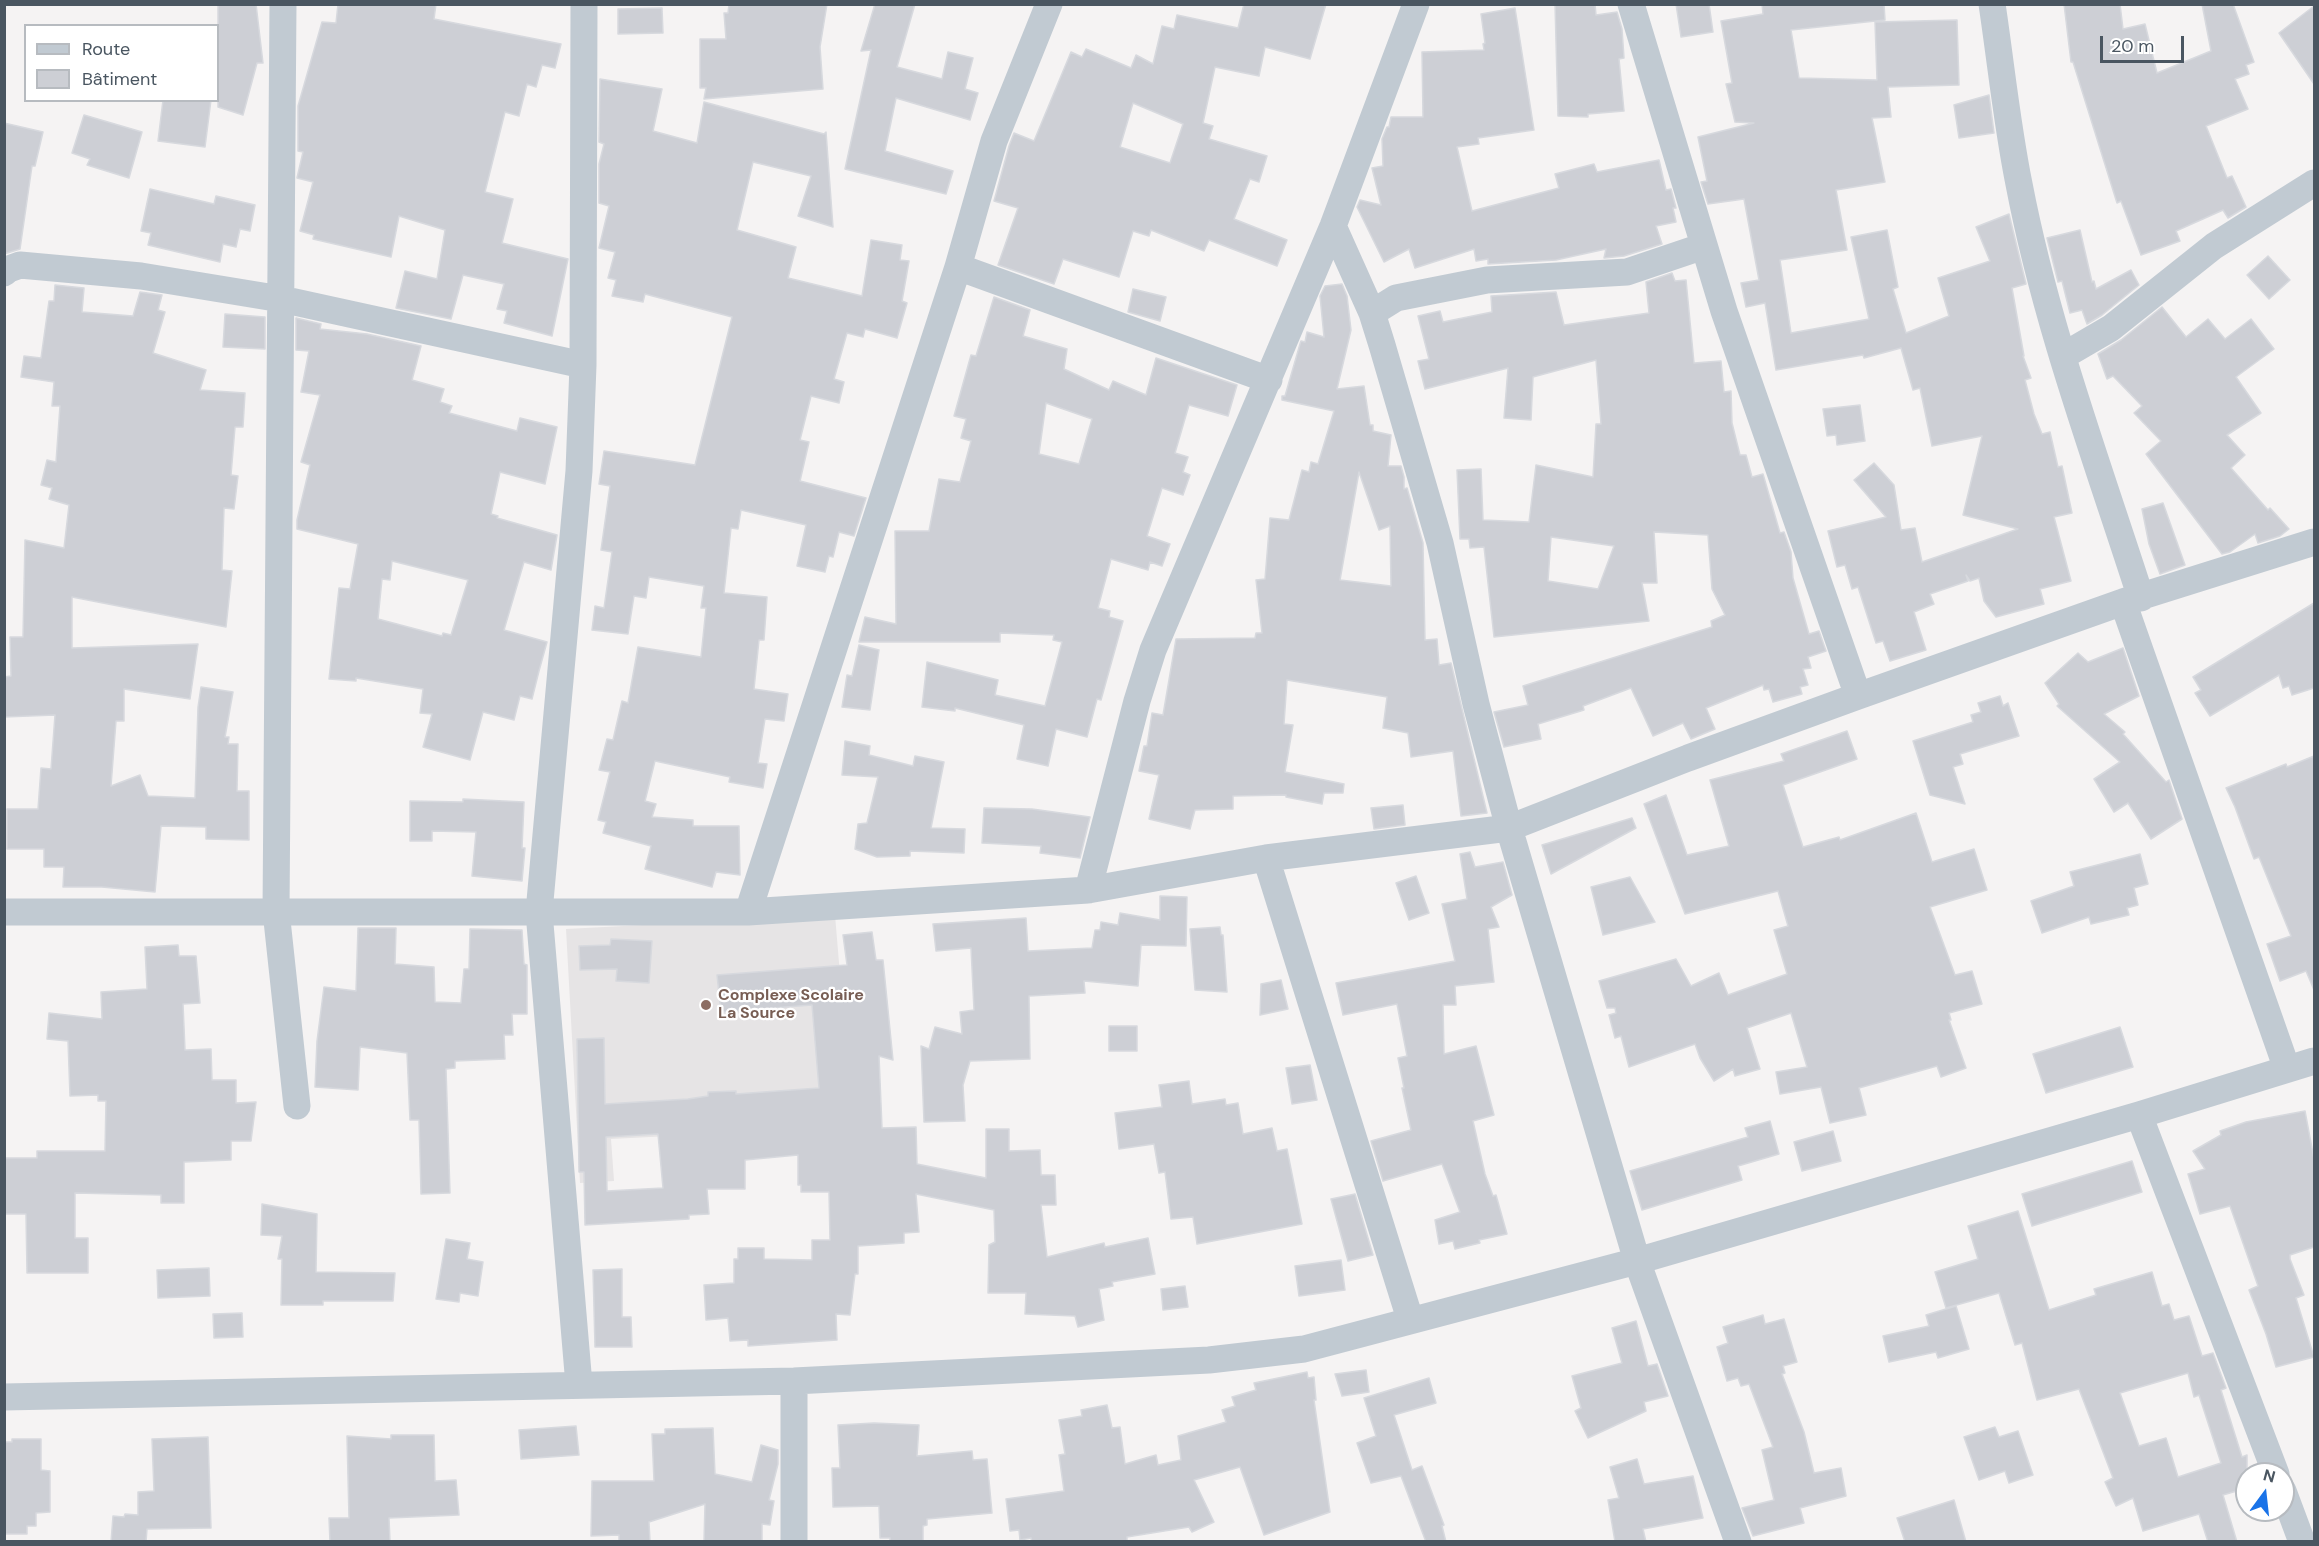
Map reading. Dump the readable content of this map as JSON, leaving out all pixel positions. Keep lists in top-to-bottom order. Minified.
{"places":["Complexe Scolaire La Source"],"legend":["Route","Bâtiment"],"scale_bar":"20 m","north":"top"}
